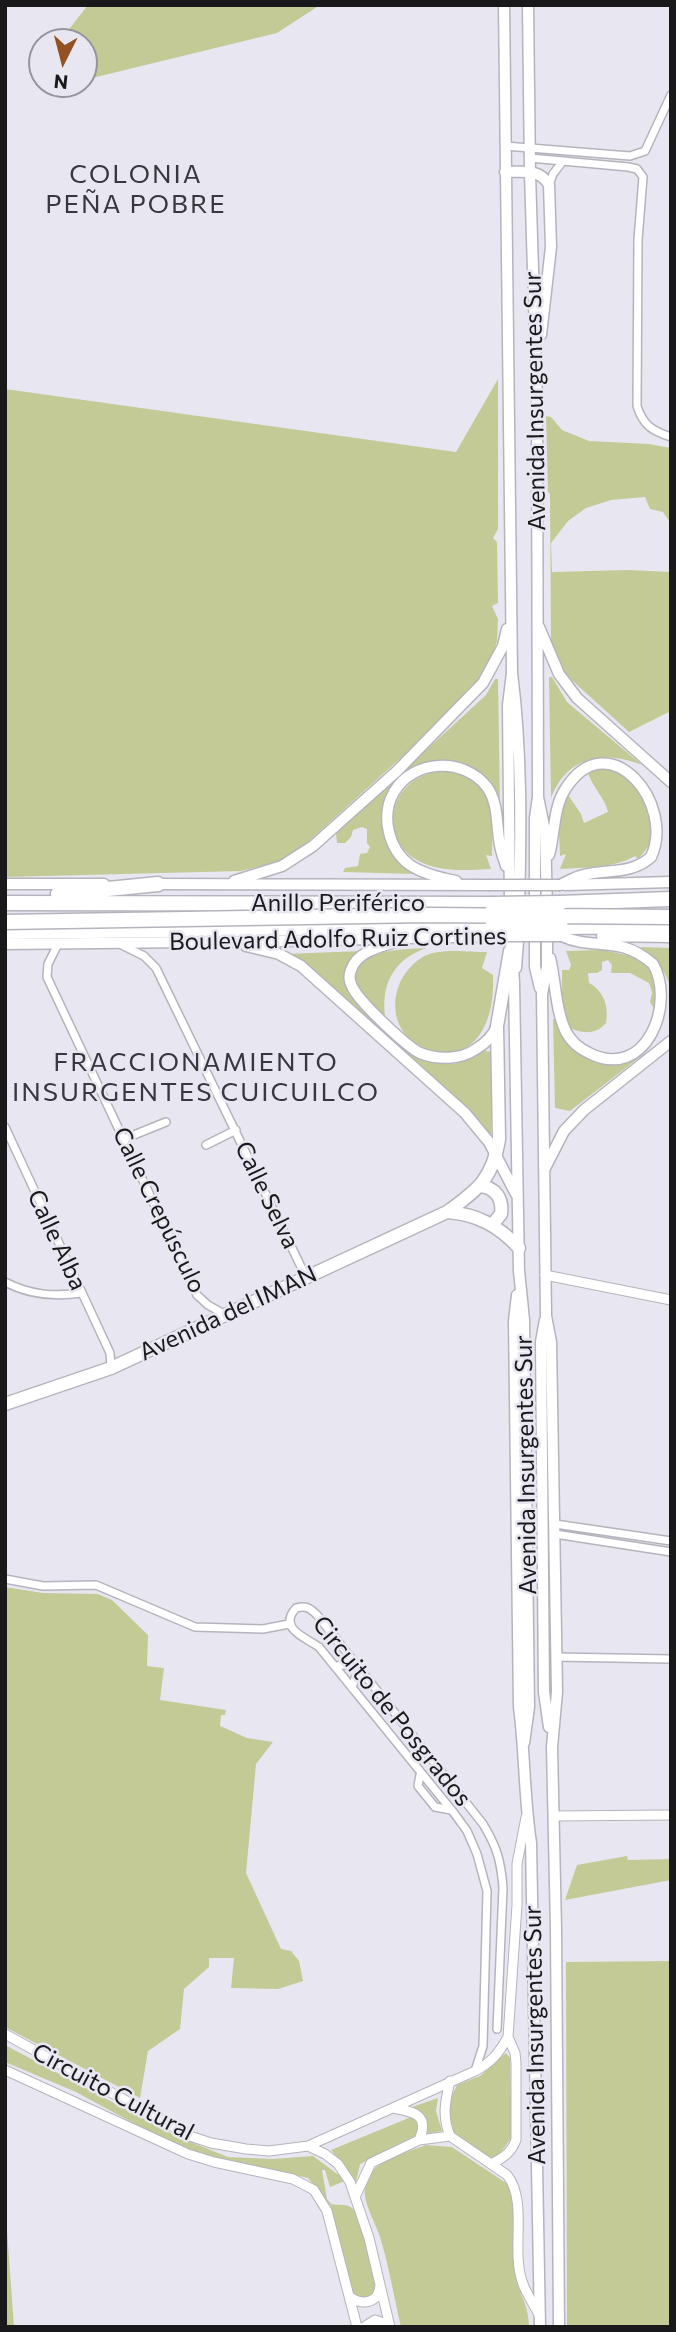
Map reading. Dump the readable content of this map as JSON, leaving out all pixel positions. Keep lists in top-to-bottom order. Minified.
{"streets":{"highway":["Anillo Periférico"],"main road":["Avenida Insurgentes Sur","Boulevard Adolfo Ruiz Cortines","Avenida del IMAN"],"street":["Calle Selva","Calle Crepúsculo","Calle Alba","Circuito de Posgrados","Circuito Cultural"]},"crossings":[["Avenida Insurgentes Sur","Avenida del IMAN"],["Anillo Periférico","Boulevard Adolfo Ruiz Cortines"],["Boulevard Adolfo Ruiz Cortines","Calle Selva"],["Boulevard Adolfo Ruiz Cortines","Calle Crepúsculo"],["Calle Selva","Avenida del IMAN"],["Calle Crepúsculo","Avenida del IMAN"],["Calle Alba","Avenida del IMAN"],["Circuito de Posgrados","Circuito Cultural"]],"districts":["COLONIA PEÑA POBRE","FRACCIONAMIENTO INSURGENTES CUICUILCO"],"north":"bottom"}
